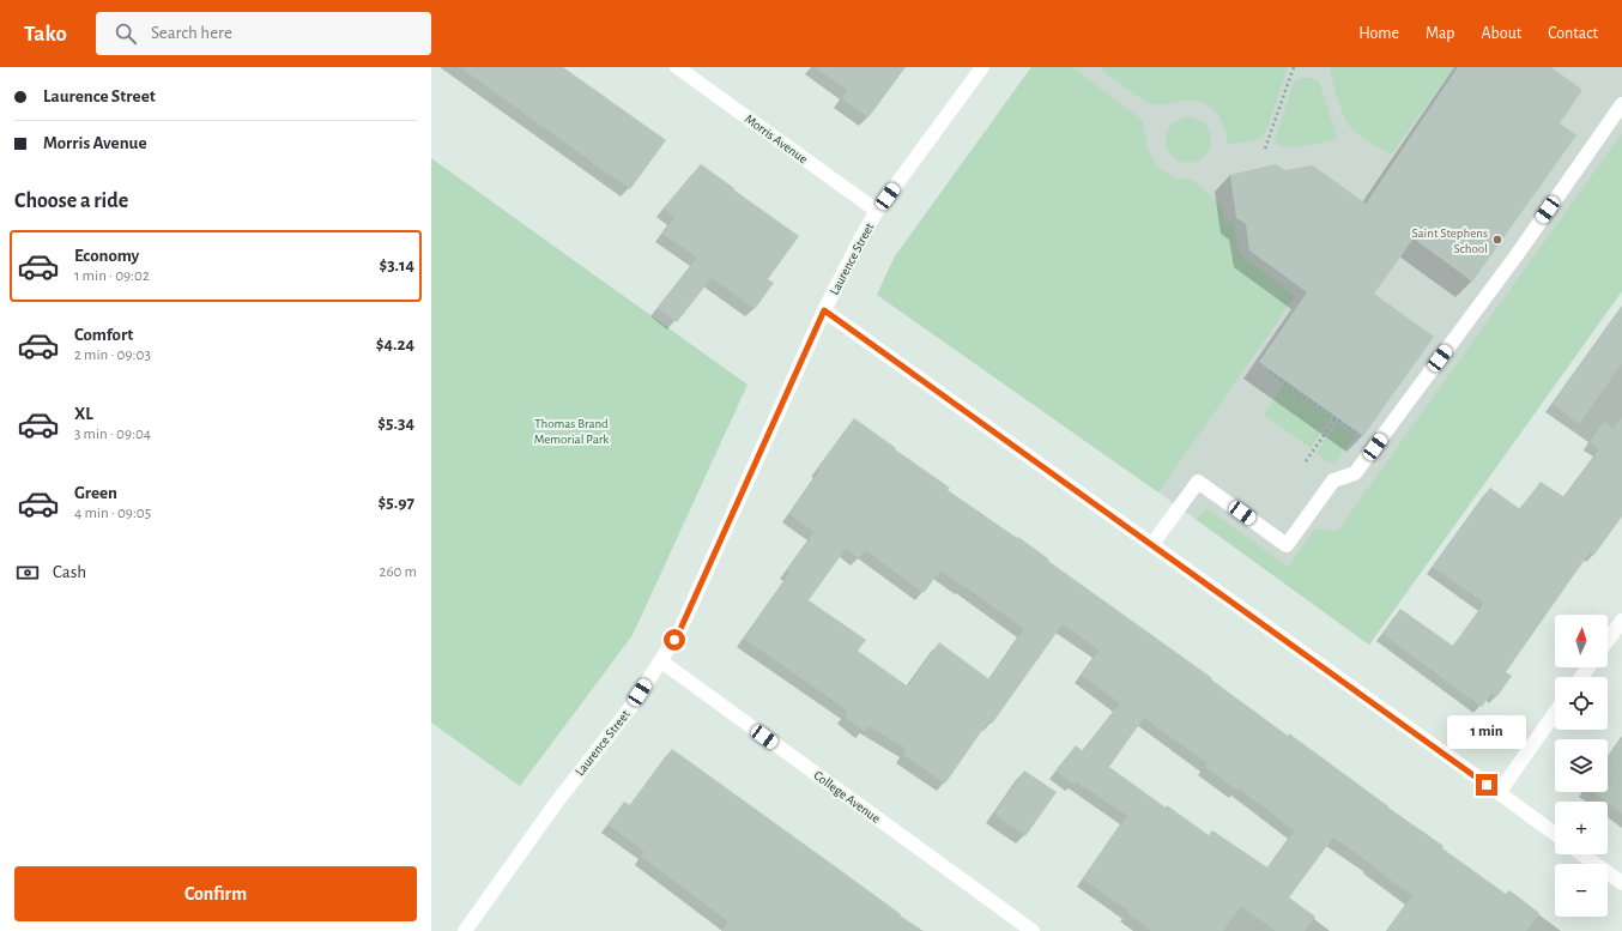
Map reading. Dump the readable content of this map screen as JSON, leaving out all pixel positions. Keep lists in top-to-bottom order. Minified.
{"streets":{"street":["Morris Avenue","Laurence Street","College Avenue"]},"crossings":[["Morris Avenue","Laurence Street"],["Laurence Street","College Avenue"]],"parks":["Thomas Brand Memorial Park"],"places":["Saint Stephens School"],"north":"top","page":{"header":"Tako","search":"Search here","nav":["Home","Map","About","Contact"],"banner":["Laurence Street","Morris Avenue"],"heading":"Choose a ride","list":[{"name":"Economy","note":"1 min · 09:02","value":"$3.14"},{"name":"Comfort","note":"2 min · 09:03","value":"$4.24"},{"name":"XL","note":"3 min · 09:04","value":"$5.34"},{"name":"Green","note":"4 min · 09:05","value":"$5.97"}],"pay":["Cash","260 m"],"map_buttons":["+","−"],"bubble":"1 min","buttons":"Confirm"}}
